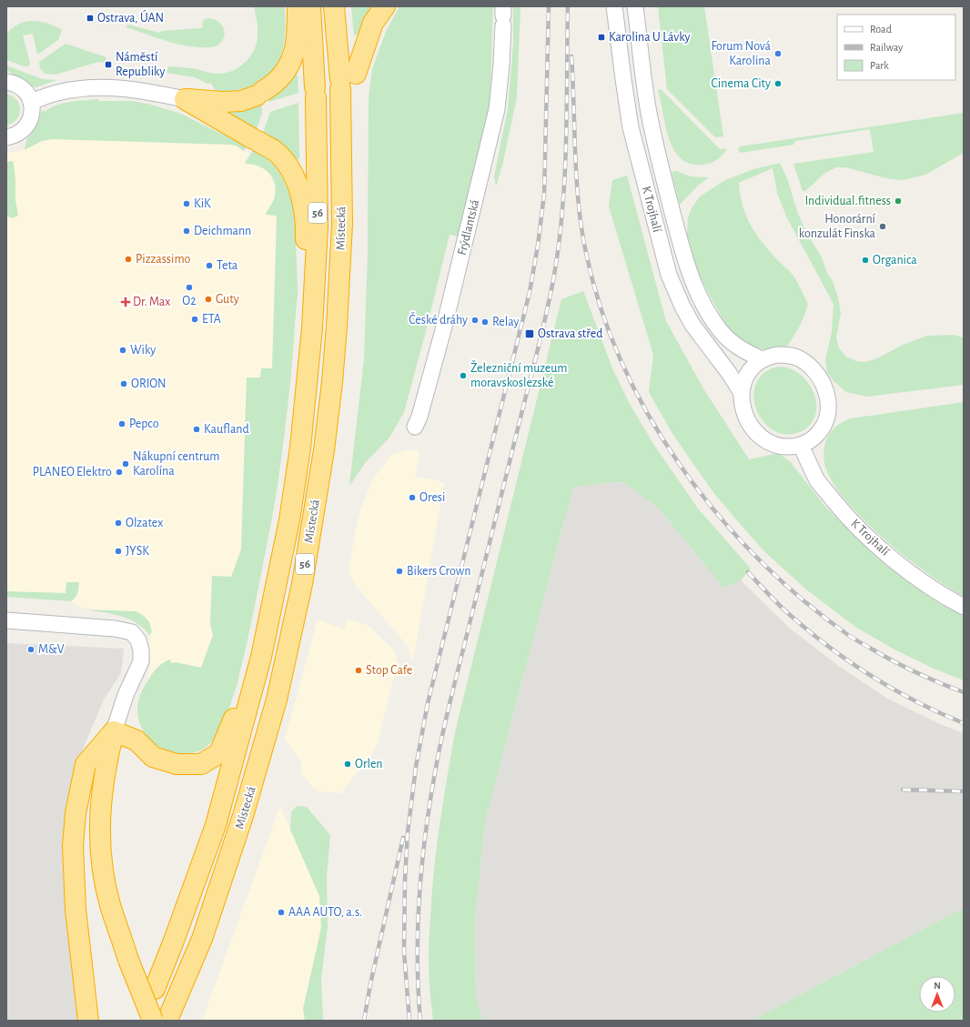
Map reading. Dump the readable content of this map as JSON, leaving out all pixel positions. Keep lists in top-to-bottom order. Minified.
{"streets":{"highway":["56","Místecká"],"street":["K Trojhalí","Frýdlantská"]},"crossings":[["56","Místecká"]],"places":{"transit":["Ostrava, ÚAN","Karolina U Lávky","Náměstí Republiky","Ostrava střed"],"other":["Forum Nová Karolina","Cinema City","Individual.fitness","KiK","Honorární konzulát Finska","Deichmann","Pizzassimo","Organica","Teta","O2","Guty","ETA","České dráhy","Relay","Wiky","Železniční muzeum moravskoslezské","ORION","Pepco","Kaufland","Nákupní centrum Karolína","PLANEO Elektro","Oresi","Olzatex","JYSK","Bikers Crown","M&V","Stop Cafe","Orlen","AAA AUTO, a.s."],"health":["Dr. Max"]},"legend":["Road","Railway","Park"],"north":"top"}
